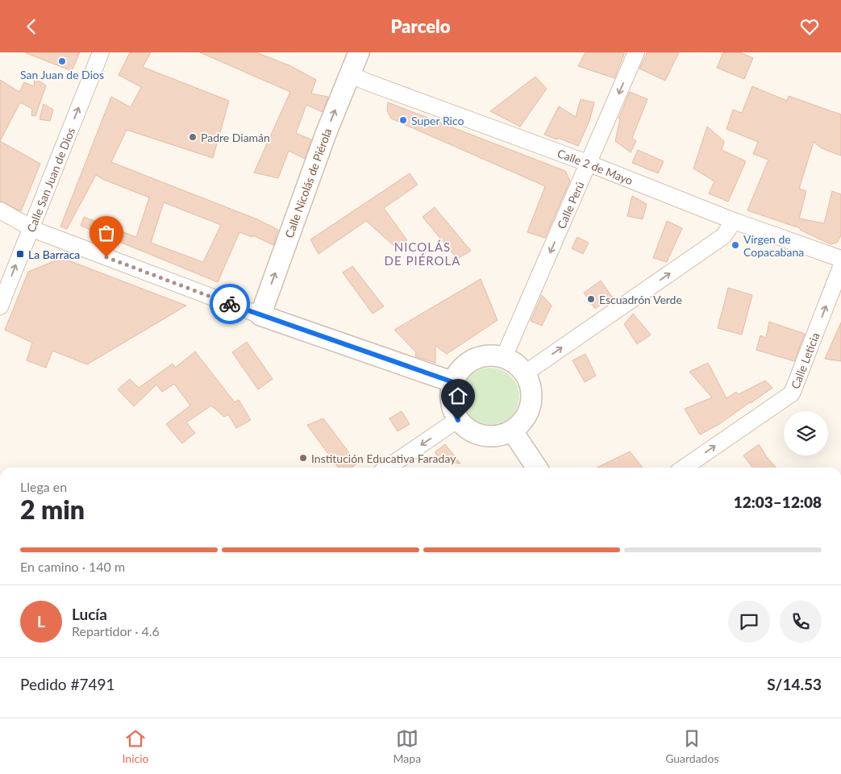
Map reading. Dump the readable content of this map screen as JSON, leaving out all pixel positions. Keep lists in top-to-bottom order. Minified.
{"streets":{"street":["Calle 2 de Mayo","Calle San Juan de Dios","Calle Nicolás de Piérola","Calle Perú","Calle Leticia"]},"crossings":[["Calle 2 de Mayo","Calle Nicolás de Piérola"],["Calle 2 de Mayo","Calle Perú"]],"one_way":["Calle San Juan de Dios","Calle Nicolás de Piérola","Calle Perú","Calle Leticia"],"districts":["NICOLÁS DE PIÉROLA"],"places":{"other":["San Juan de Dios","Super Rico","Padre Diamán","Vírgen de Copacabana","Escuadrón Verde","Institución Educativa Faraday"],"transit":["La Barraca"]},"page":{"header":"Parcelo","heading":["2 min","Llega en","12:03–12:08"],"panel":["Lucía","Repartidor · 4.6","Pedido #7491","S/14.53"],"bar":"En camino · 140 m","round":"L","tabs":["Inicio","Mapa","Guardados"]}}
